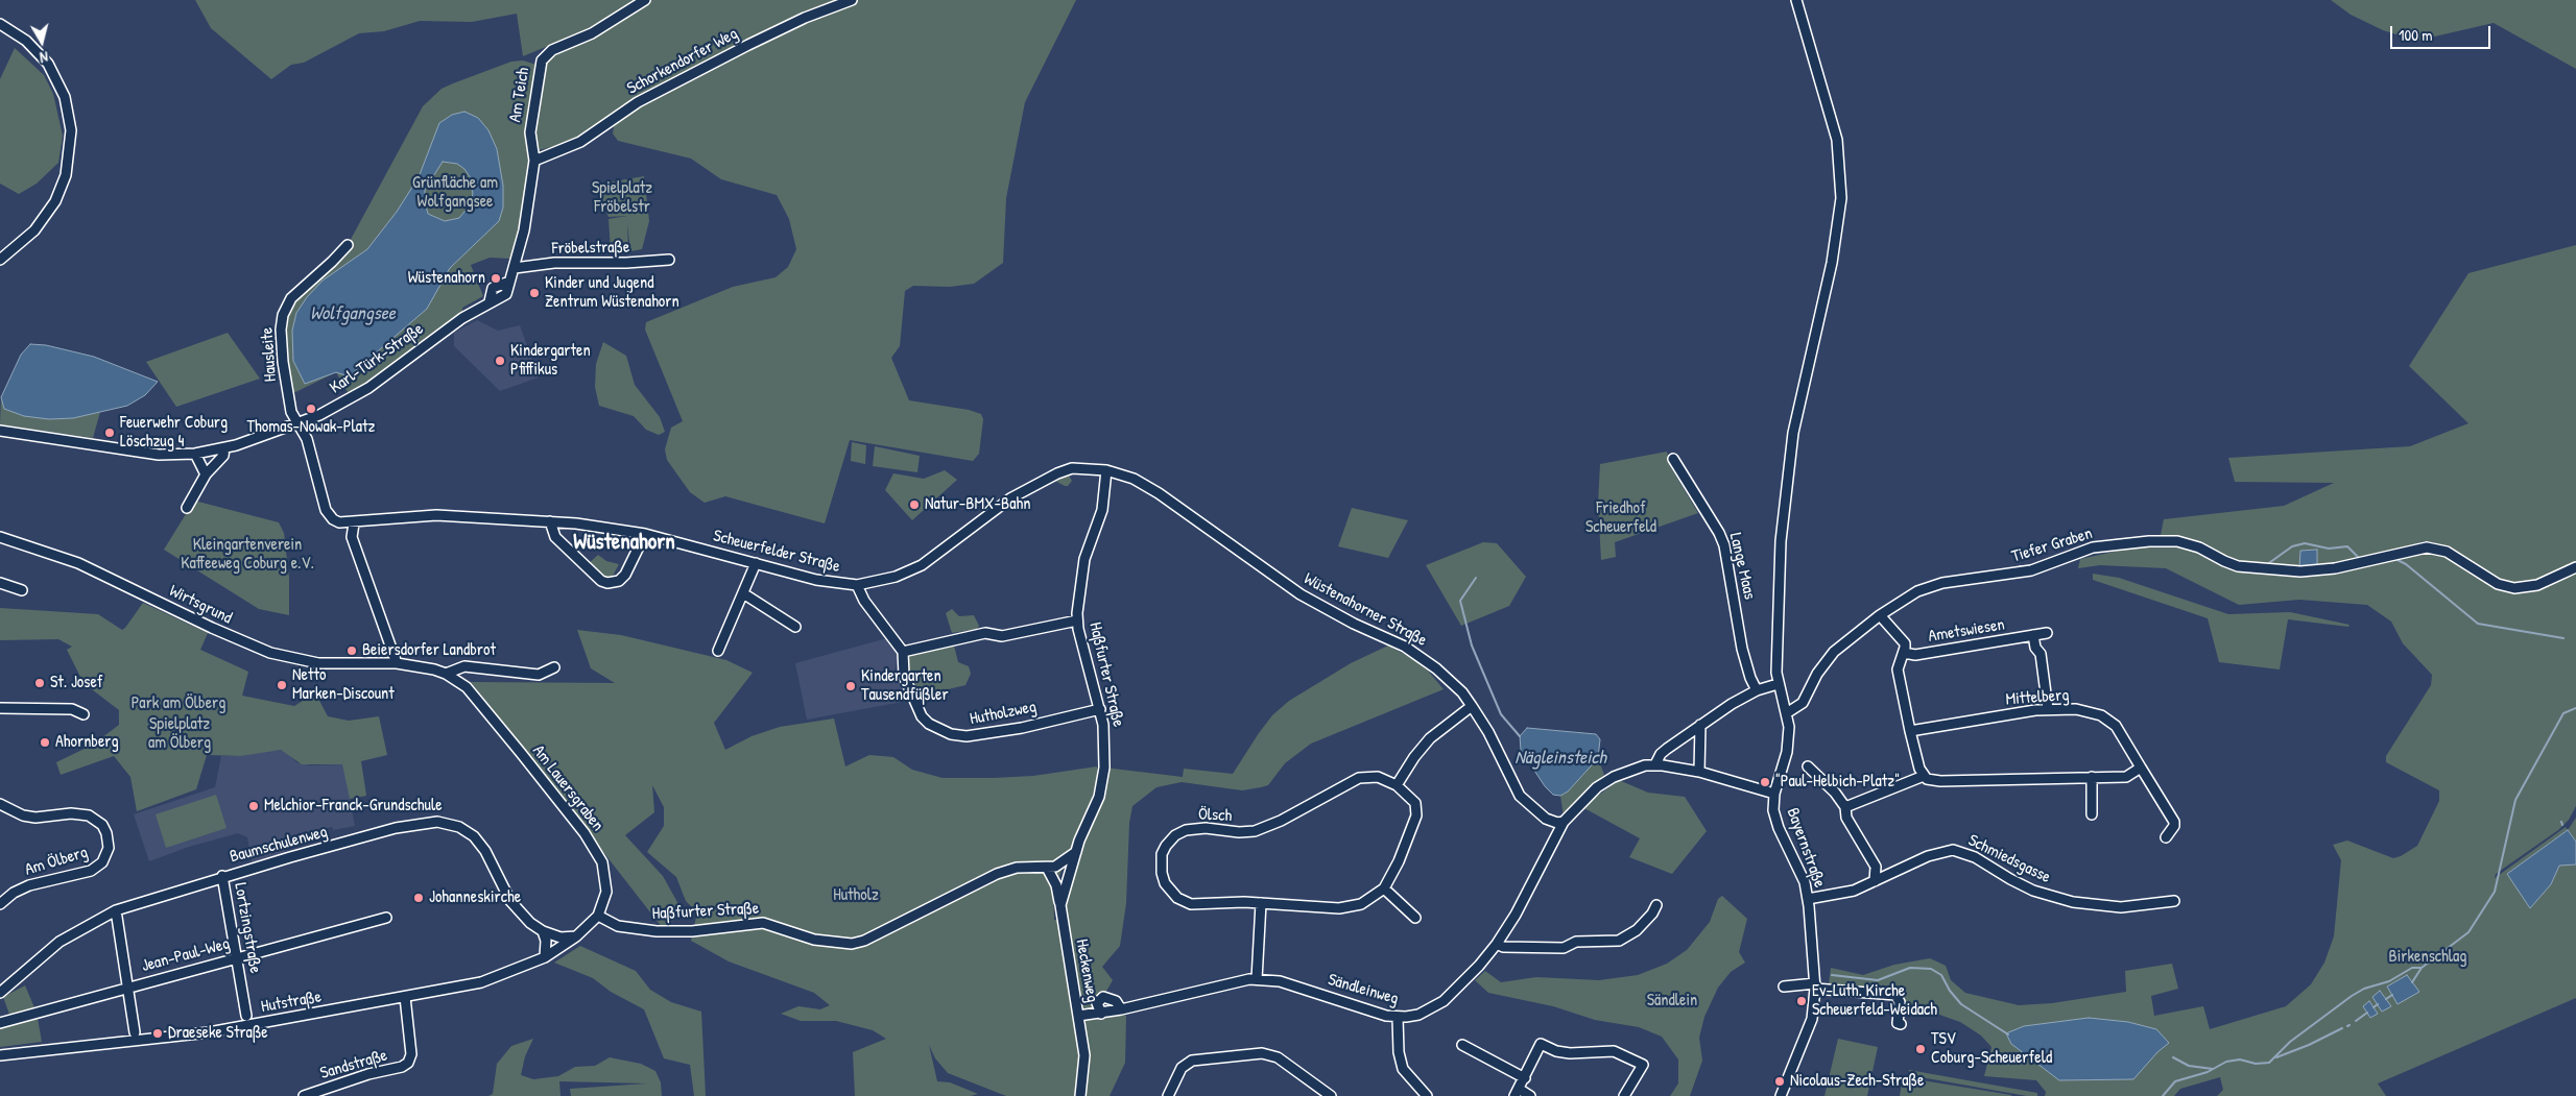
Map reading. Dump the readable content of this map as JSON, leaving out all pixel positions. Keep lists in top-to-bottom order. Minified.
{"streets":{"street":["Schorkendorfer Weg","Am Teich","Fröbelstraße","Hausleite","Karl-Türk-Straße","Tiefer Graben","Scheuerfelder Straße","Lange Maas","Wirtsgrund","Wüstenahorner Straße","Ametswiesen","Haßfurter Straße","Mittelberg","Hutholzweg","Am Lauersgraben","Ölsch","Baumschulenweg","Bayernstraße","Schmiedsgasse","Am Ölberg","Lortzingstraße","Jean-Paul-Weg","Heckenweg","Sändleinweg","Hutstraße","Sandstraße"]},"crossings":[["Schorkendorfer Weg","Am Teich"],["Schorkendorfer Weg","Karl-Türk-Straße"],["Am Teich","Karl-Türk-Straße"],["Fröbelstraße","Karl-Türk-Straße"],["Hausleite","Karl-Türk-Straße"],["Hausleite","Scheuerfelder Straße"],["Karl-Türk-Straße","Scheuerfelder Straße"],["Tiefer Graben","Bayernstraße"],["Scheuerfelder Straße","Wüstenahorner Straße"],["Wirtsgrund","Am Lauersgraben"],["Wüstenahorner Straße","Haßfurter Straße"],["Wüstenahorner Straße","Sändleinweg"],["Haßfurter Straße","Hutholzweg"],["Haßfurter Straße","Am Lauersgraben"],["Haßfurter Straße","Heckenweg"],["Am Lauersgraben","Baumschulenweg"],["Am Lauersgraben","Hutstraße"],["Baumschulenweg","Lortzingstraße"],["Baumschulenweg","Hutstraße"],["Bayernstraße","Schmiedsgasse"],["Lortzingstraße","Jean-Paul-Weg"],["Heckenweg","Sändleinweg"],["Hutstraße","Sandstraße"]],"districts":["Wüstenahorn"],"water":["Wolfgangsee","Nägleinsteich"],"parks":["Grünfläche am Wolfgangsee","Spielplatz Fröbelstr","Friedhof Scheuerfeld","Kleingartenverein Kaffeeweg Coburg e.V.","Park am Ölberg","Spielplatz am Ölberg","Hutholz","Birkenschlag","Sändlein"],"places":["Wüstenahorn","Kinder und Jugend Zentrum Wüstenahorn","Kindergarten Pfiffikus","Thomas-Nowak-Platz","Feuerwehr Coburg Löschzug 4","Natur-BMX-Bahn","Beiersdorfer Landbrot","St. Josef","Netto Marken-Discount","Kindergarten Tausendfüßler","Ahornberg","\"Paul-Helbich-Platz\"","Melchior-Franck-Grundschule","Johanneskirche","Ev-Luth. Kirche Scheuerfeld-Weidach","Draeseke Straße","TSV Coburg-Scheuerfeld","Nicolaus-Zech-Straße"],"scale_bar":"100 m","north":"bottom"}
